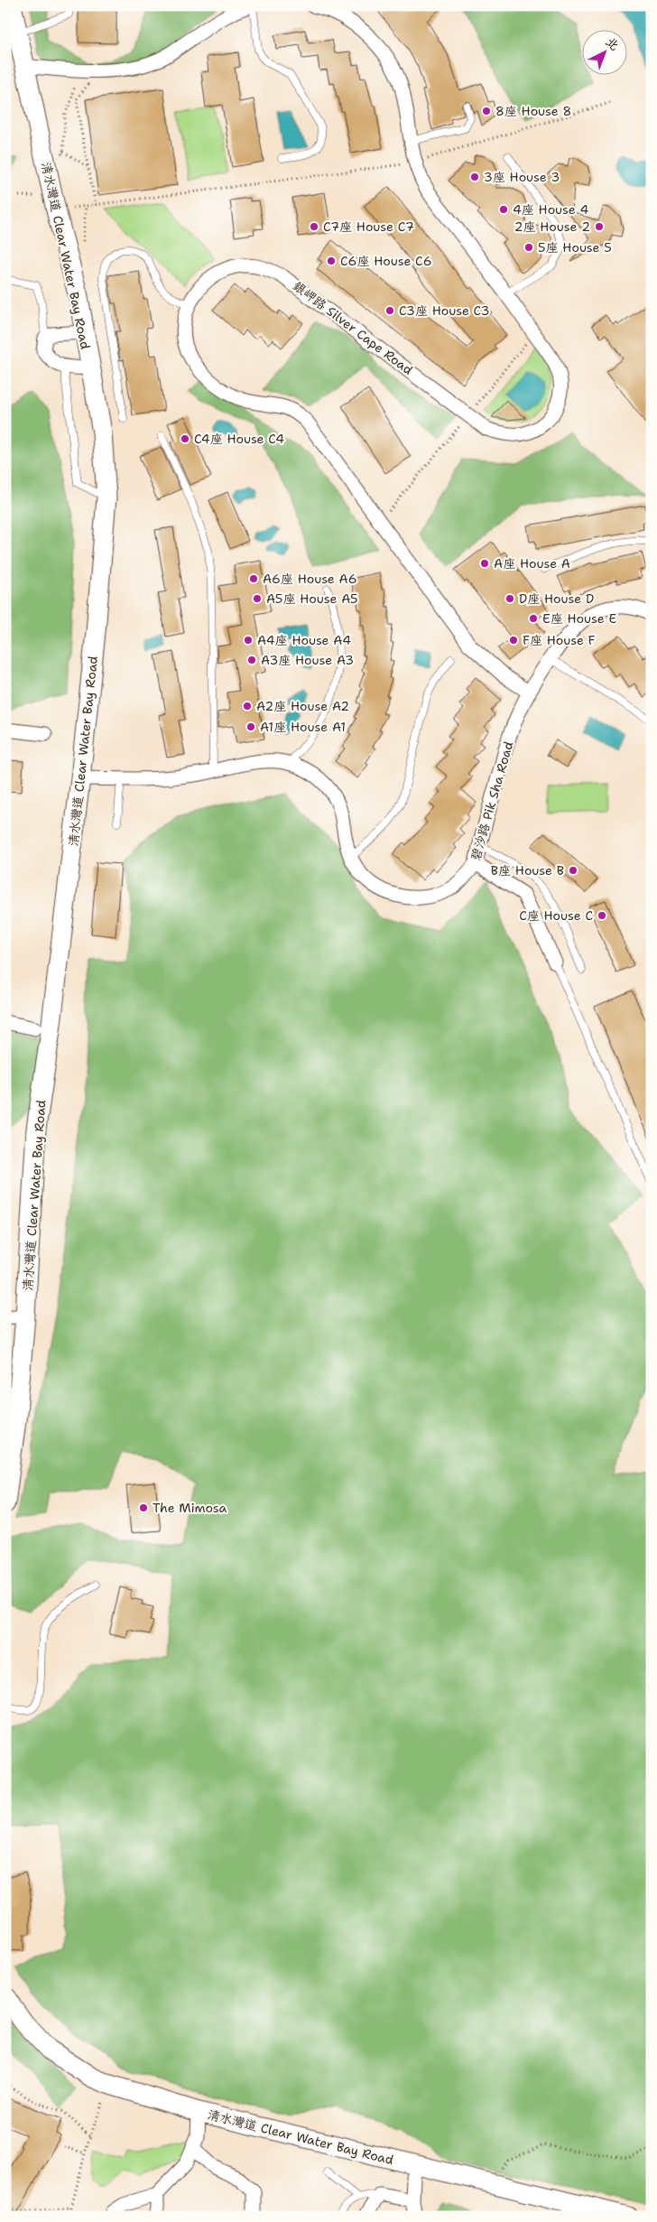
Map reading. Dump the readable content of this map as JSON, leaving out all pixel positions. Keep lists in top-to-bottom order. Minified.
{"streets":{"main road":["清水灣道 Clear Water Bay Road"],"street":["銀岬路 Silver Cape Road","碧沙路 Pik Sha Road"]},"crossings":[["清水灣道 Clear Water Bay Road","碧沙路 Pik Sha Road"],["銀岬路 Silver Cape Road","碧沙路 Pik Sha Road"]],"places":["8座 House 8","3座 House 3","4座 House 4","C7座 House C7","2座 House 2","5座 House 5","C6座 House C6","C3座 House C3","C4座 House C4","A座 House A","A6座 House A6","A5座 House A5","D座 House D","E座 House E","A4座 House A4","F座 House F","A3座 House A3","A2座 House A2","A1座 House A1","B座 House B","C座 House C","The Mimosa"],"north":"top right"}
